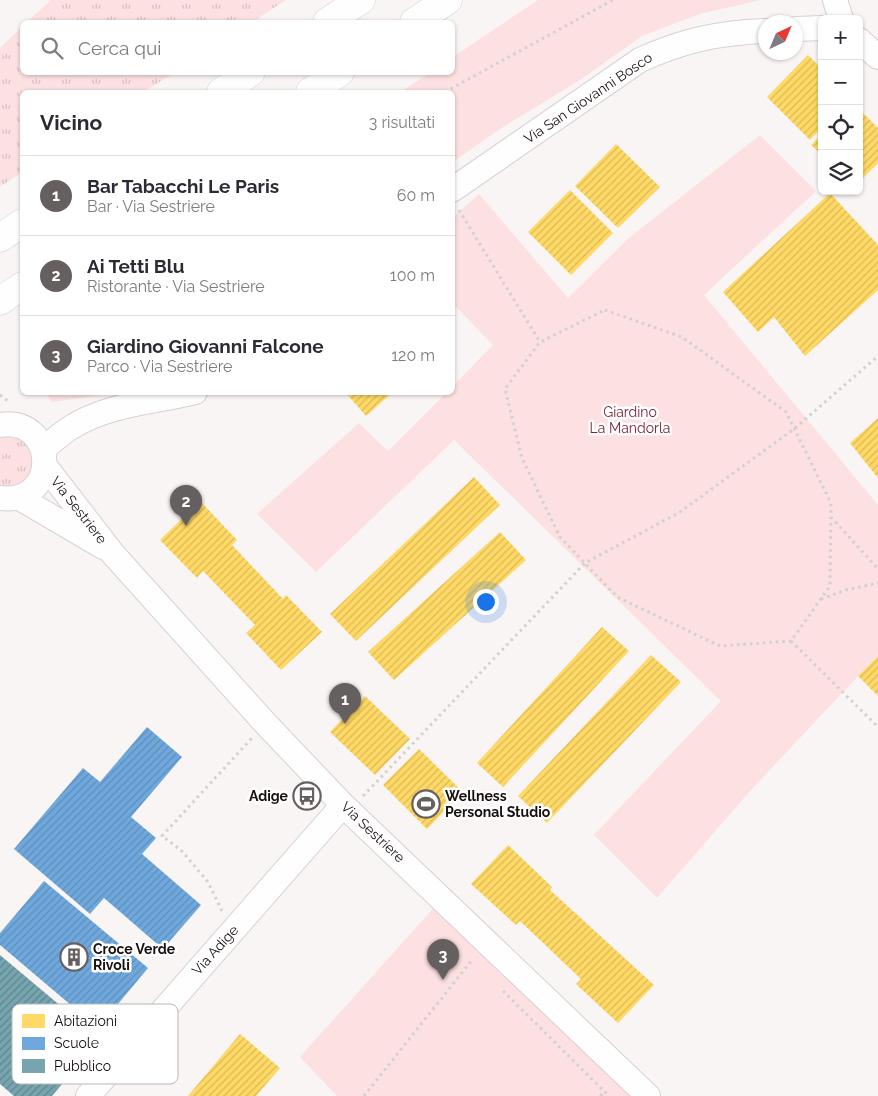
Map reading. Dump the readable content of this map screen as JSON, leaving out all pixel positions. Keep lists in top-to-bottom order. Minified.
{"streets":{"street":["Via San Giovanni Bosco","Via Sestriere","Via Adige"]},"crossings":[["Via Sestriere","Via Adige"]],"parks":["Giardino La Mandorla"],"places":{"bus stop":["Adige"],"sports":["Wellness Personal Studio"],"building":["Croce Verde Rivoli"]},"legend":["Abitazioni","Scuole","Pubblico"],"north":"top right","page":{"map_buttons":["+","−"],"search":"Cerca qui","heading":["Vicino","3 risultati"],"list":[{"mark":"1","name":"Bar Tabacchi Le Paris","note":"Bar · Via Sestriere","value":"60 m"},{"mark":"2","name":"Ai Tetti Blu","note":"Ristorante · Via Sestriere","value":"100 m"},{"mark":"3","name":"Giardino Giovanni Falcone","note":"Parco · Via Sestriere","value":"120 m"}],"pins":["2","1","3"]}}
